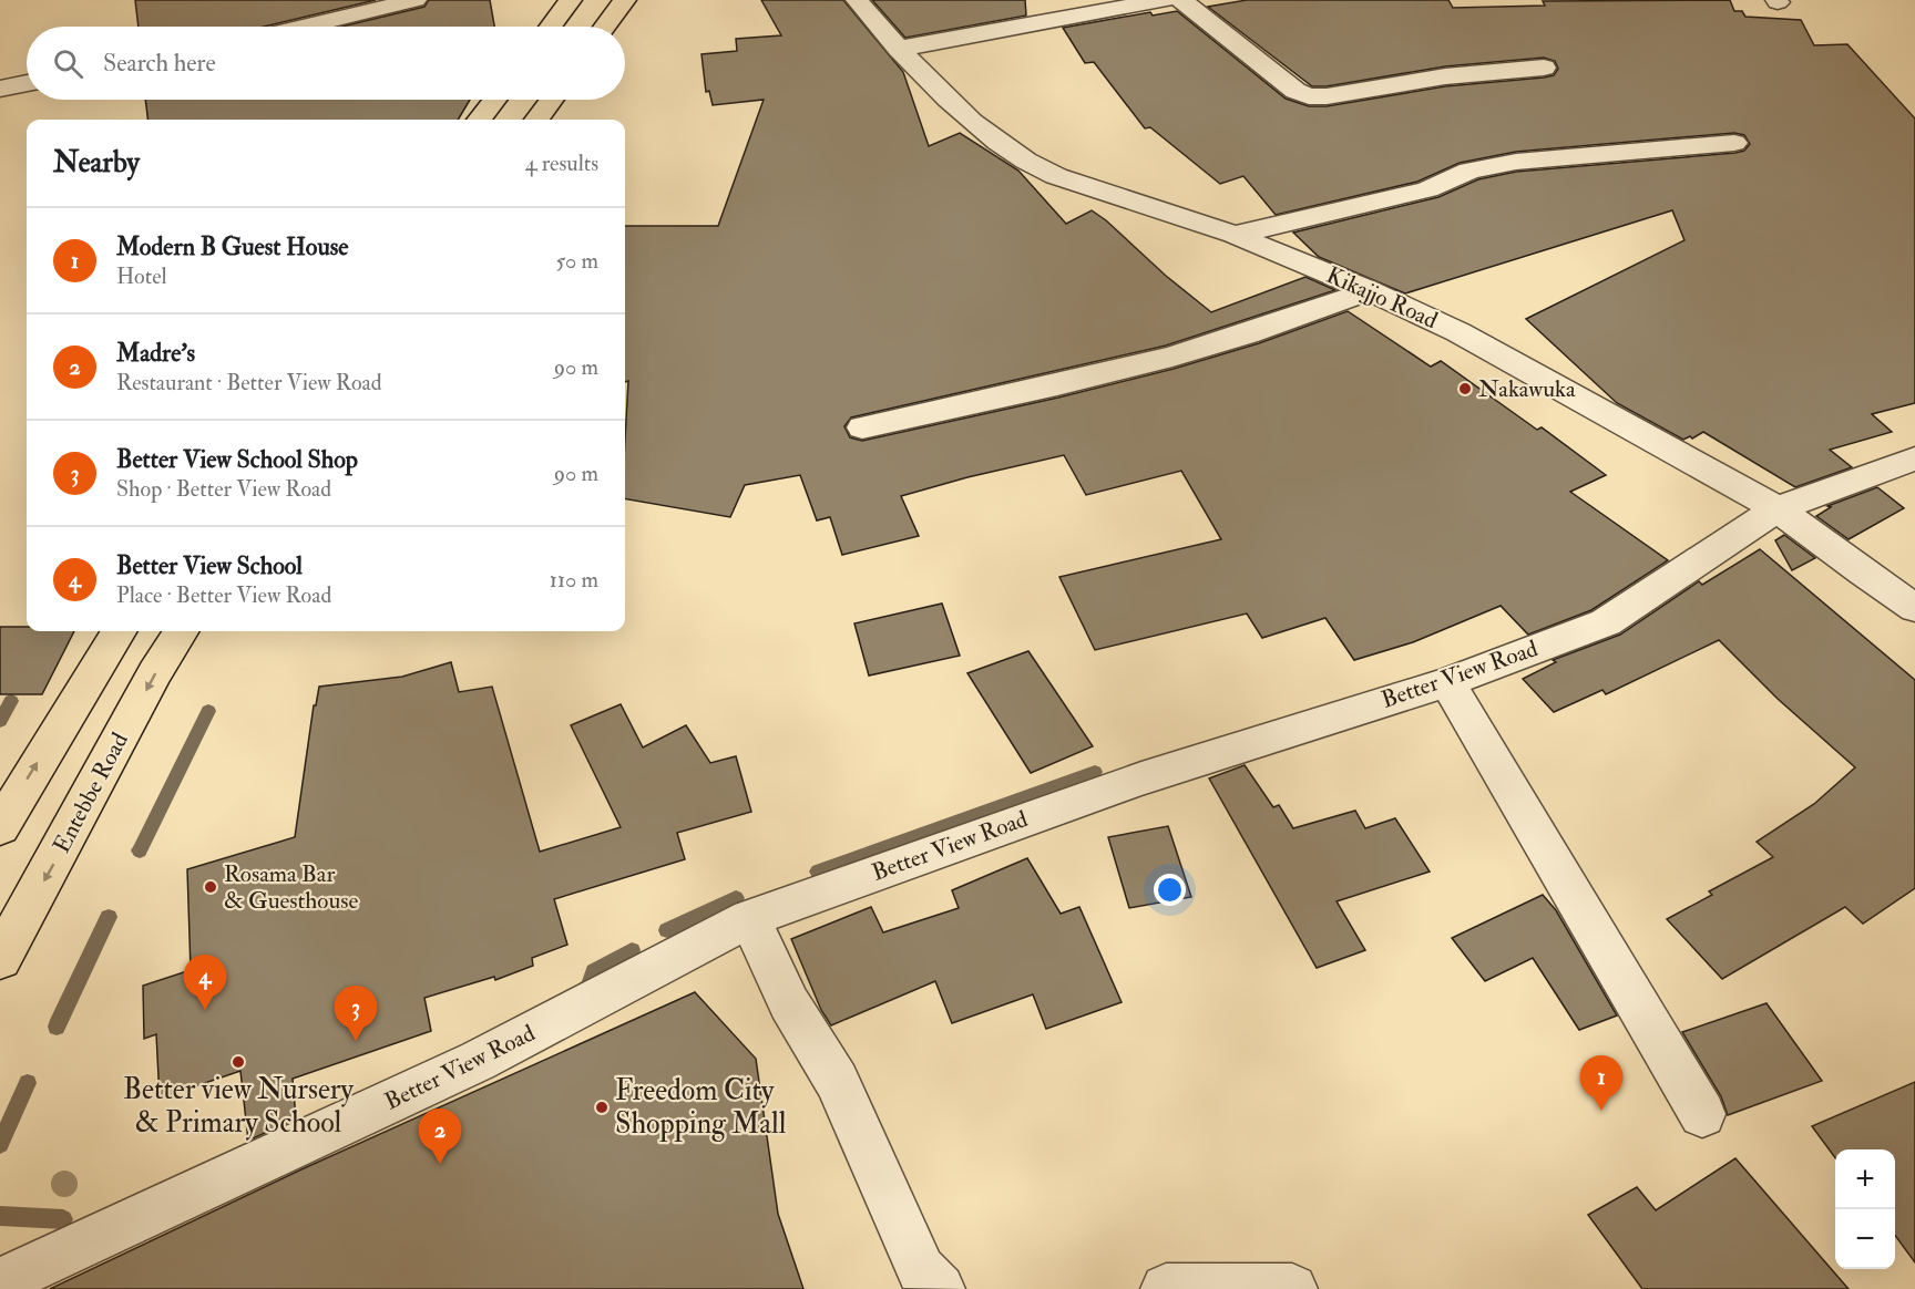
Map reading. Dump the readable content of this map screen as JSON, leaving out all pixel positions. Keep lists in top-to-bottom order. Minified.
{"streets":{"main road":["Entebbe Road"],"street":["Kikajjo Road","Better View Road"]},"crossings":[["Kikajjo Road","Better View Road"]],"places":["Nakawuka","Rosama Bar & Guesthouse","Better view Nursery & Primary School","Freedom City Shopping Mall"],"page":{"search":"Search here","heading":["Nearby","4 results"],"list":[{"mark":"1","name":"Modern B Guest House","note":"Hotel","value":"50 m"},{"mark":"2","name":"Madre's","note":"Restaurant · Better View Road","value":"90 m"},{"mark":"3","name":"Better View School Shop","note":"Shop · Better View Road","value":"90 m"},{"mark":"4","name":"Better View School","note":"Place · Better View Road","value":"110 m"}],"pins":["4","3","1","2"],"map_buttons":["+","−"]}}
